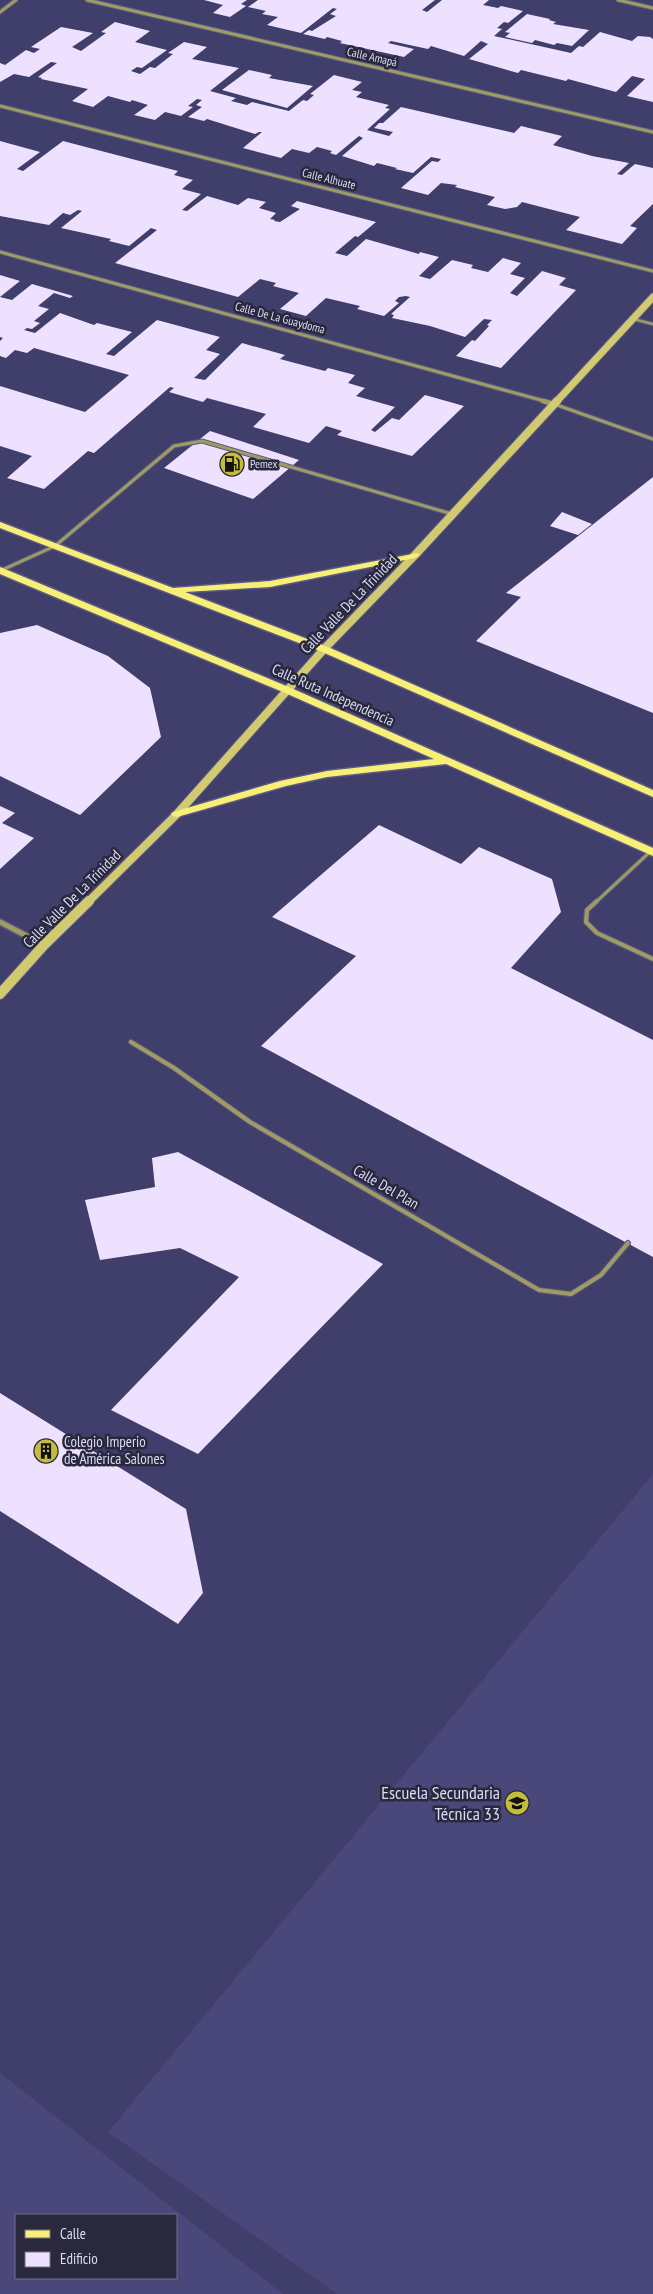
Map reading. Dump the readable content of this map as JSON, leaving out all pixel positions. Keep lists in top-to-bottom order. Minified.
{"streets":{"main road":["Calle Ruta Independencia"],"street":["Calle Amapá","Calle Alhuate","Calle De La Guaydoma","Calle Valle De La Trinidad"],"lane":["Calle Del Plan"]},"crossings":[["Calle De La Guaydoma","Calle Valle De La Trinidad"],["Calle Valle De La Trinidad","Calle Ruta Independencia"]],"places":{"fuel station":["Pemex"],"building":["Colegio Imperio de América Salones"],"school or university":["Escuela Secundaria Técnica 33"]},"legend":["Calle","Edificio"]}
